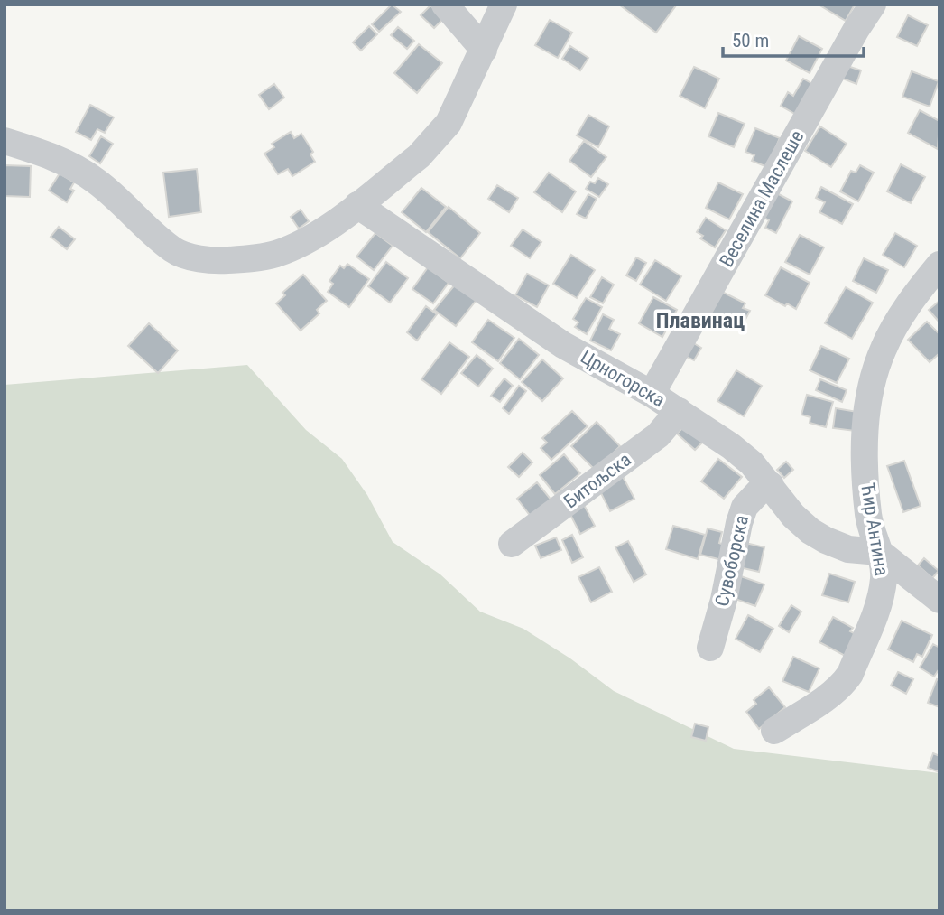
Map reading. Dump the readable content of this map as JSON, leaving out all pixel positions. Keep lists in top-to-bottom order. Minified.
{"streets":{"street":["Веселина Маслеше","Црногорска","Битољска","Ћир Антина","Сувоборска"]},"crossings":[["Веселина Маслеше","Црногорска"],["Црногорска","Битољска"],["Црногорска","Ћир Антина"],["Црногорска","Сувоборска"]],"districts":["Плавинац"],"scale_bar":"50 m"}
